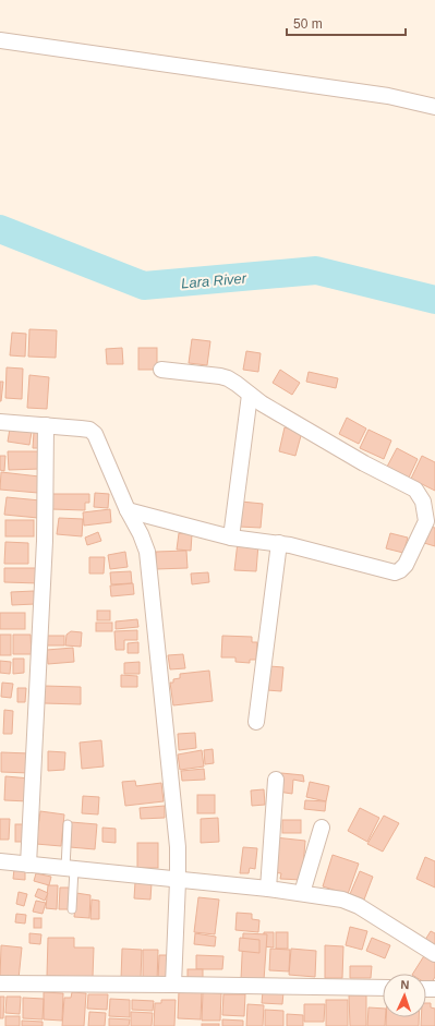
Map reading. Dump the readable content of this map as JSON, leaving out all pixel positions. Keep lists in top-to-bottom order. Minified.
{"water":["Lara River"],"scale_bar":"50 m","north":"top"}
